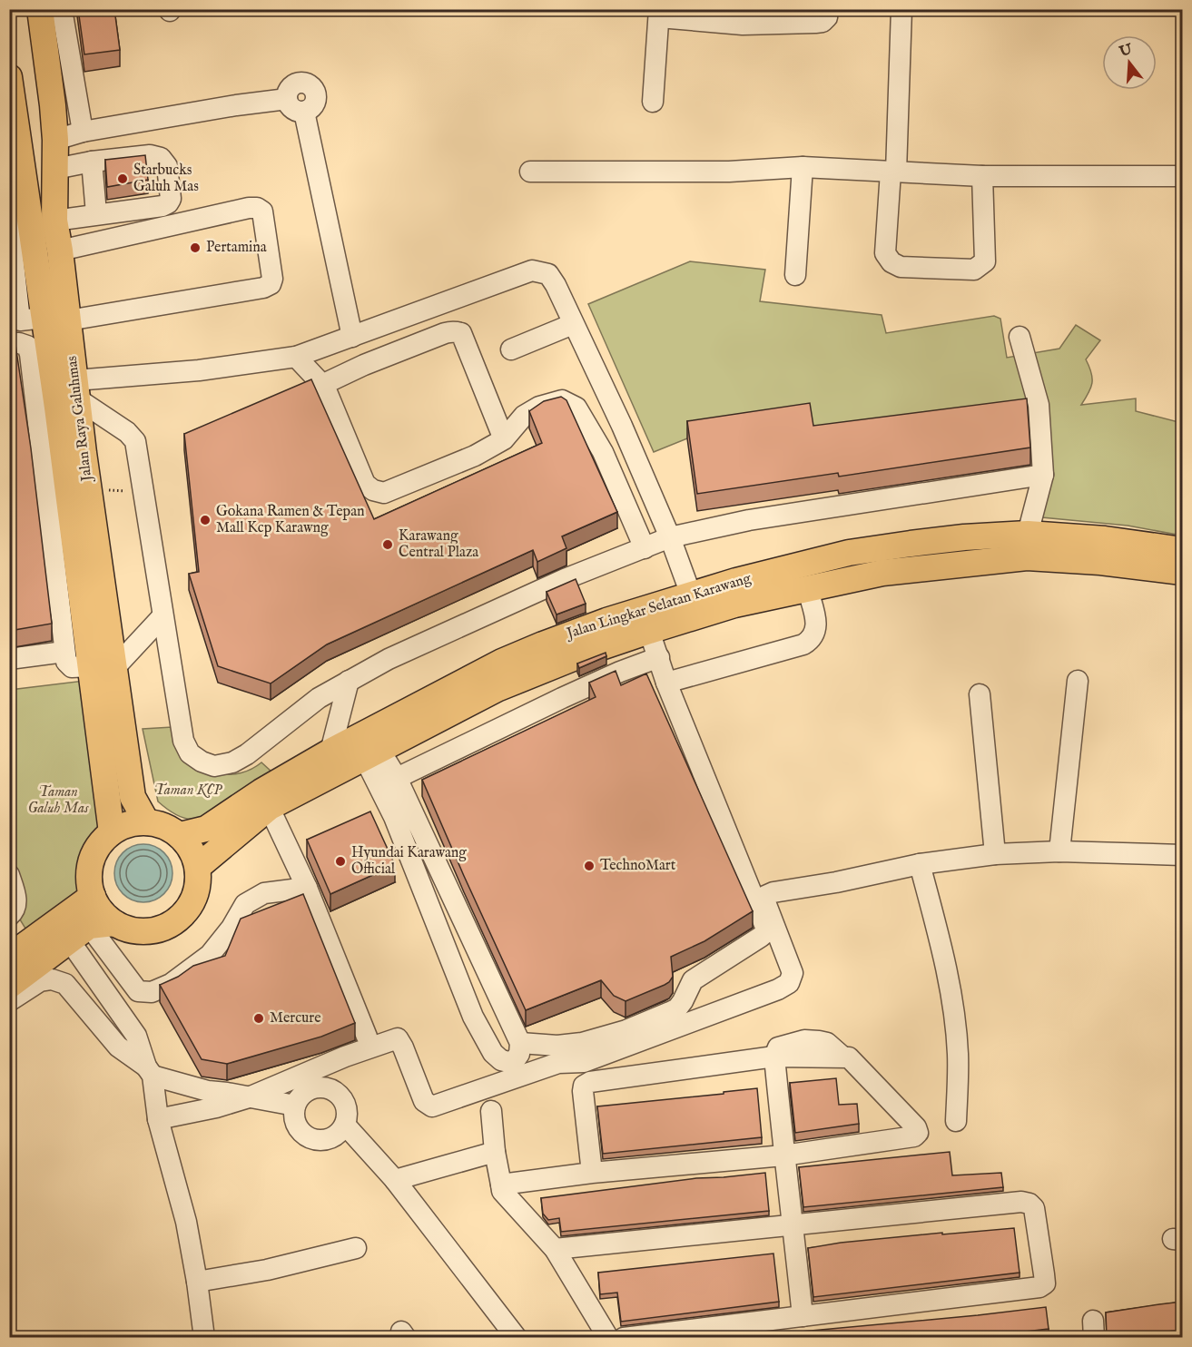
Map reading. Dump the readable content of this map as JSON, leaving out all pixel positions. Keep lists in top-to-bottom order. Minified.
{"streets":{"main road":["Jalan Raya Galuhmas","Jalan Lingkar Selatan Karawang"]},"crossings":[["Jalan Raya Galuhmas","Jalan Lingkar Selatan Karawang"]],"parks":["Taman KCP","Taman Galuh Mas"],"places":["Starbucks Galuh Mas","Pertamina","Gokana Ramen & Tepan Mall Kcp Karawng","Karawang Central Plaza","Hyundai Karawang Official","TechnoMart","Mercure"],"north":"top"}
